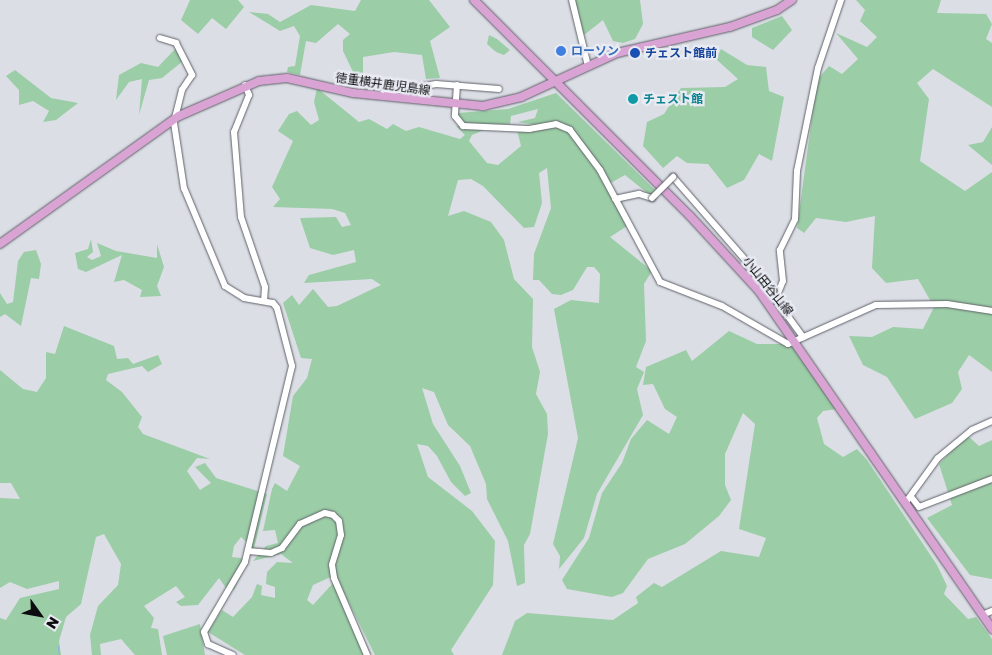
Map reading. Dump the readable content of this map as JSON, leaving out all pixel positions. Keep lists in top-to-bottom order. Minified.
{"streets":{"main road":["徳重横井鹿児島線","小山田谷山線"]},"crossings":[["徳重横井鹿児島線","小山田谷山線"]],"places":["ローソン","チェスト館前","チェスト館"],"north":"bottom right"}
